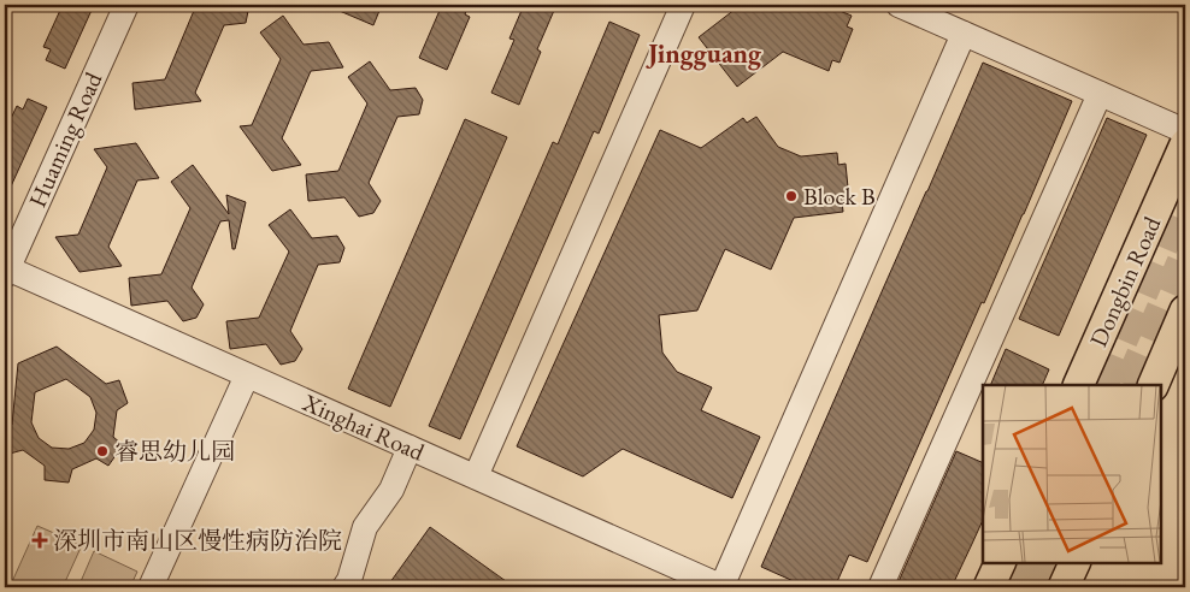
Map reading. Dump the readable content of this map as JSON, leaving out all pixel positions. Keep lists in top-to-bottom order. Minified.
{"streets":{"main road":["Dongbin Road"],"street":["Huaming Road","Xinghai Road"]},"crossings":[["Huaming Road","Xinghai Road"]],"districts":["Jingguang"],"places":{"other":["Block B","睿思幼儿园"],"health":["深圳市南山区慢性病防治院"]}}
